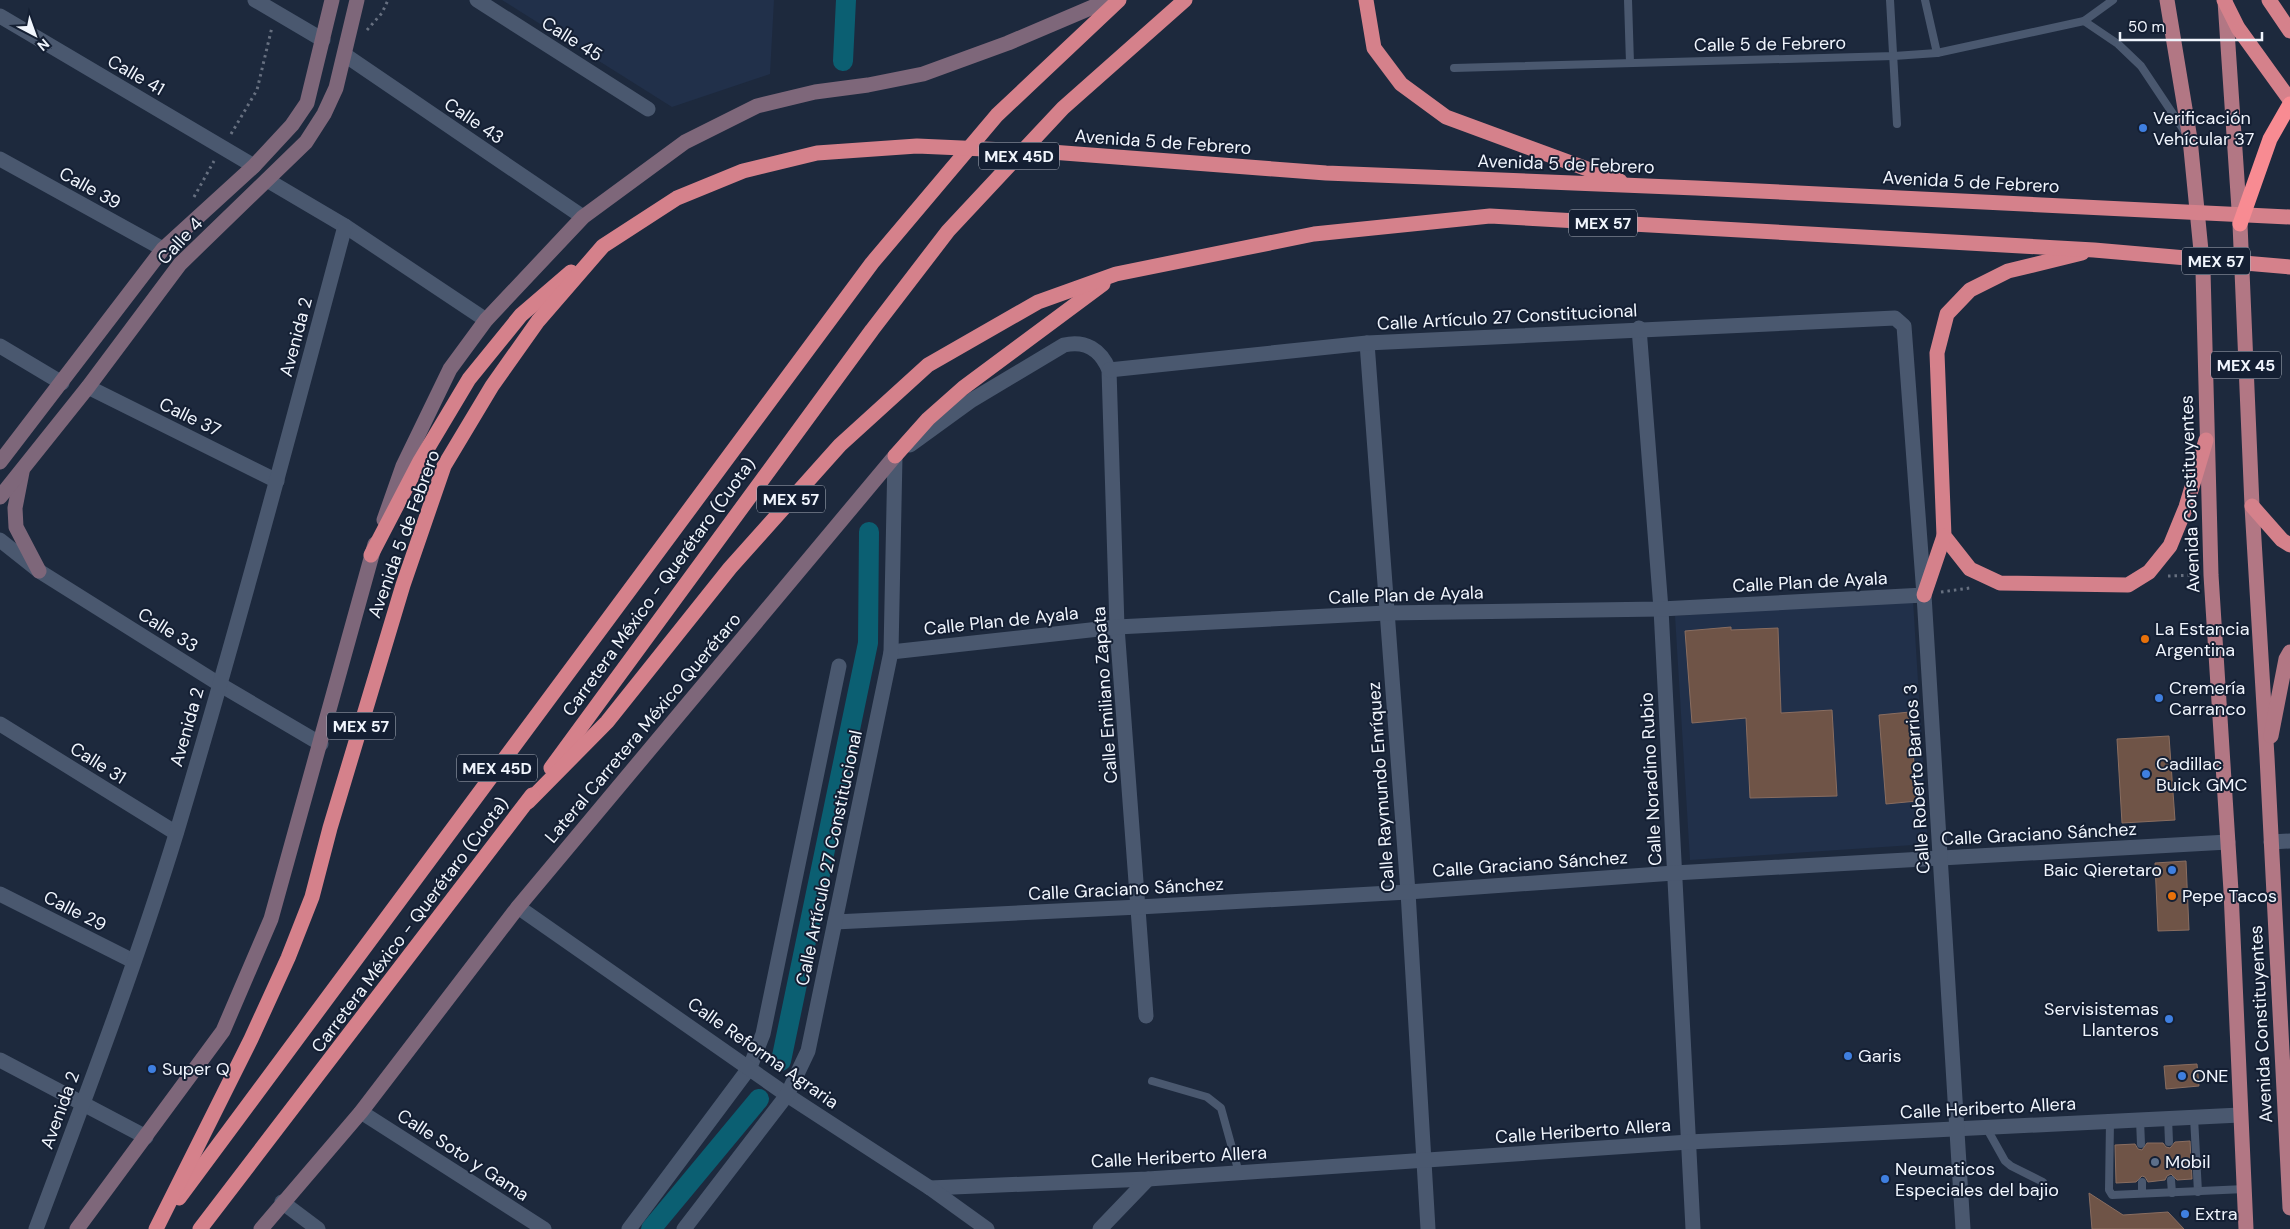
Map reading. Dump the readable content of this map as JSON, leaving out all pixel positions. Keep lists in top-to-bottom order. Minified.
{"streets":{"highway":["Avenida 5 de Febrero","MEX 45D","MEX 57","MEX 45","Carretera México - Querétaro (Cuota)"],"main road":["Calle 4","Avenida Constituyentes","Lateral Carretera México Querétaro"],"street":["Calle 45","Calle 41","Calle 43","Calle 39","Calle Artículo 27 Constitucional","Avenida 2","Calle 37","Calle Plan de Ayala","Calle 33","Calle Emiliano Zapata","Calle 31","Calle Noradino Rubio","Calle Roberto Barrios 3","Calle Raymundo Enríquez","Calle Graciano Sánchez","Calle 29","Calle Reforma Agraria","Calle Heriberto Allera","Calle Soto y Gama"],"lane":["Calle 5 de Febrero"]},"crossings":[["Calle 41","Calle 4"],["Calle 43","Calle 4"],["Avenida 5 de Febrero","Carretera México - Querétaro (Cuota)"],["Calle 39","Calle 4"],["MEX 57","Carretera México - Querétaro (Cuota)"],["Calle 4","Calle 37"],["Calle Artículo 27 Constitucional","Calle Plan de Ayala"],["Calle Artículo 27 Constitucional","Calle Emiliano Zapata"],["Calle Artículo 27 Constitucional","Lateral Carretera México Querétaro"],["Calle Artículo 27 Constitucional","Calle Noradino Rubio"],["Calle Artículo 27 Constitucional","Calle Roberto Barrios 3"],["Calle Artículo 27 Constitucional","Calle Raymundo Enríquez"],["Calle Artículo 27 Constitucional","Calle Graciano Sánchez"],["Calle Artículo 27 Constitucional","Calle Reforma Agraria"],["Avenida 2","Calle 37"],["Avenida 2","Calle 33"],["Avenida 2","Calle 31"],["Avenida 2","Calle 29"],["MEX 45","Avenida Constituyentes"],["Avenida Constituyentes","Calle Graciano Sánchez"],["Avenida Constituyentes","Calle Heriberto Allera"],["Calle Plan de Ayala","Calle Emiliano Zapata"],["Calle Plan de Ayala","Calle Noradino Rubio"],["Calle Plan de Ayala","Calle Roberto Barrios 3"],["Calle Plan de Ayala","Calle Raymundo Enríquez"],["Calle Emiliano Zapata","Lateral Carretera México Querétaro"],["Calle Emiliano Zapata","Calle Graciano Sánchez"],["Lateral Carretera México Querétaro","Calle Reforma Agraria"],["Lateral Carretera México Querétaro","Calle Soto y Gama"],["Calle Noradino Rubio","Calle Graciano Sánchez"],["Calle Noradino Rubio","Calle Heriberto Allera"],["Calle Roberto Barrios 3","Calle Graciano Sánchez"],["Calle Roberto Barrios 3","Calle Heriberto Allera"],["Calle Raymundo Enríquez","Calle Graciano Sánchez"],["Calle Raymundo Enríquez","Calle Heriberto Allera"],["Calle Reforma Agraria","Calle Heriberto Allera"]],"places":["Verificación Vehícular 37","La Estancia Argentina","Cremería Carranco","Cadillac Buick GMC","Baic Qieretaro","Pepe Tacos","Servisistemas Llanteros","Garis","Super Q","ONE","Mobil","Neumaticos Especiales del bajio","Extra"],"scale_bar":"50 m","north":"bottom right"}
